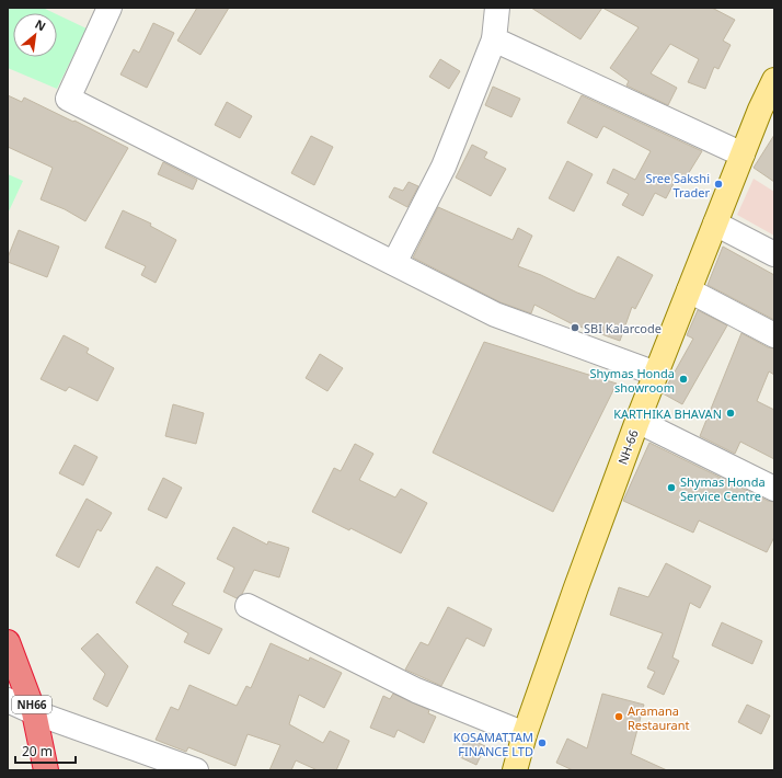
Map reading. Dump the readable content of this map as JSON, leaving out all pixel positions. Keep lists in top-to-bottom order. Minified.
{"streets":{"highway":["NH66"],"main road":["NH-66"]},"places":["Sree Sakshi Trader","SBI Kalarcode","Shymas Honda showroom","KARTHIKA BHAVAN","Shymas Honda Service Centre","Aramana Restaurant","KOSAMATTAM FINANCE LTD"],"scale_bar":"20 m","north":"top right"}
